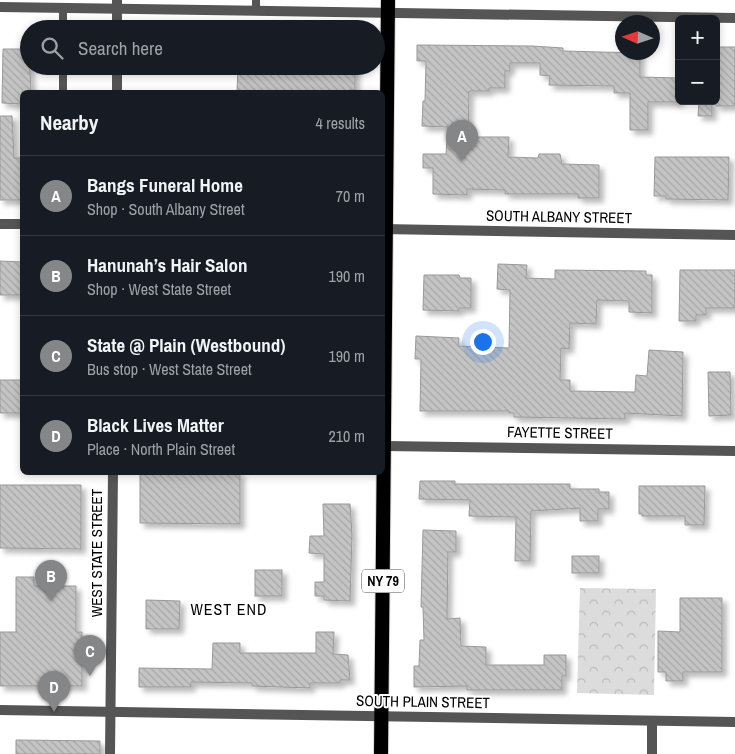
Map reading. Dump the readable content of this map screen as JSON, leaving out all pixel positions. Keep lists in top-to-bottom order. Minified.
{"streets":{"highway":["NY 79"],"street":["SOUTH ALBANY STREET","FAYETTE STREET","WEST STATE STREET","SOUTH PLAIN STREET"]},"crossings":[["WEST STATE STREET","SOUTH PLAIN STREET"],["NY 79","SOUTH PLAIN STREET"]],"districts":["WEST END"],"north":"left","page":{"map_buttons":["+","−"],"search":"Search here","heading":["Nearby","4 results"],"pins":["A","B","C","D"],"list":[{"mark":"A","name":"Bangs Funeral Home","note":"Shop · South Albany Street","value":"70 m"},{"mark":"B","name":"Hanunah’s Hair Salon","note":"Shop · West State Street","value":"190 m"},{"mark":"C","name":"State @ Plain (Westbound)","note":"Bus stop · West State Street","value":"190 m"},{"mark":"D","name":"Black Lives Matter","note":"Place · North Plain Street","value":"210 m"}]}}
